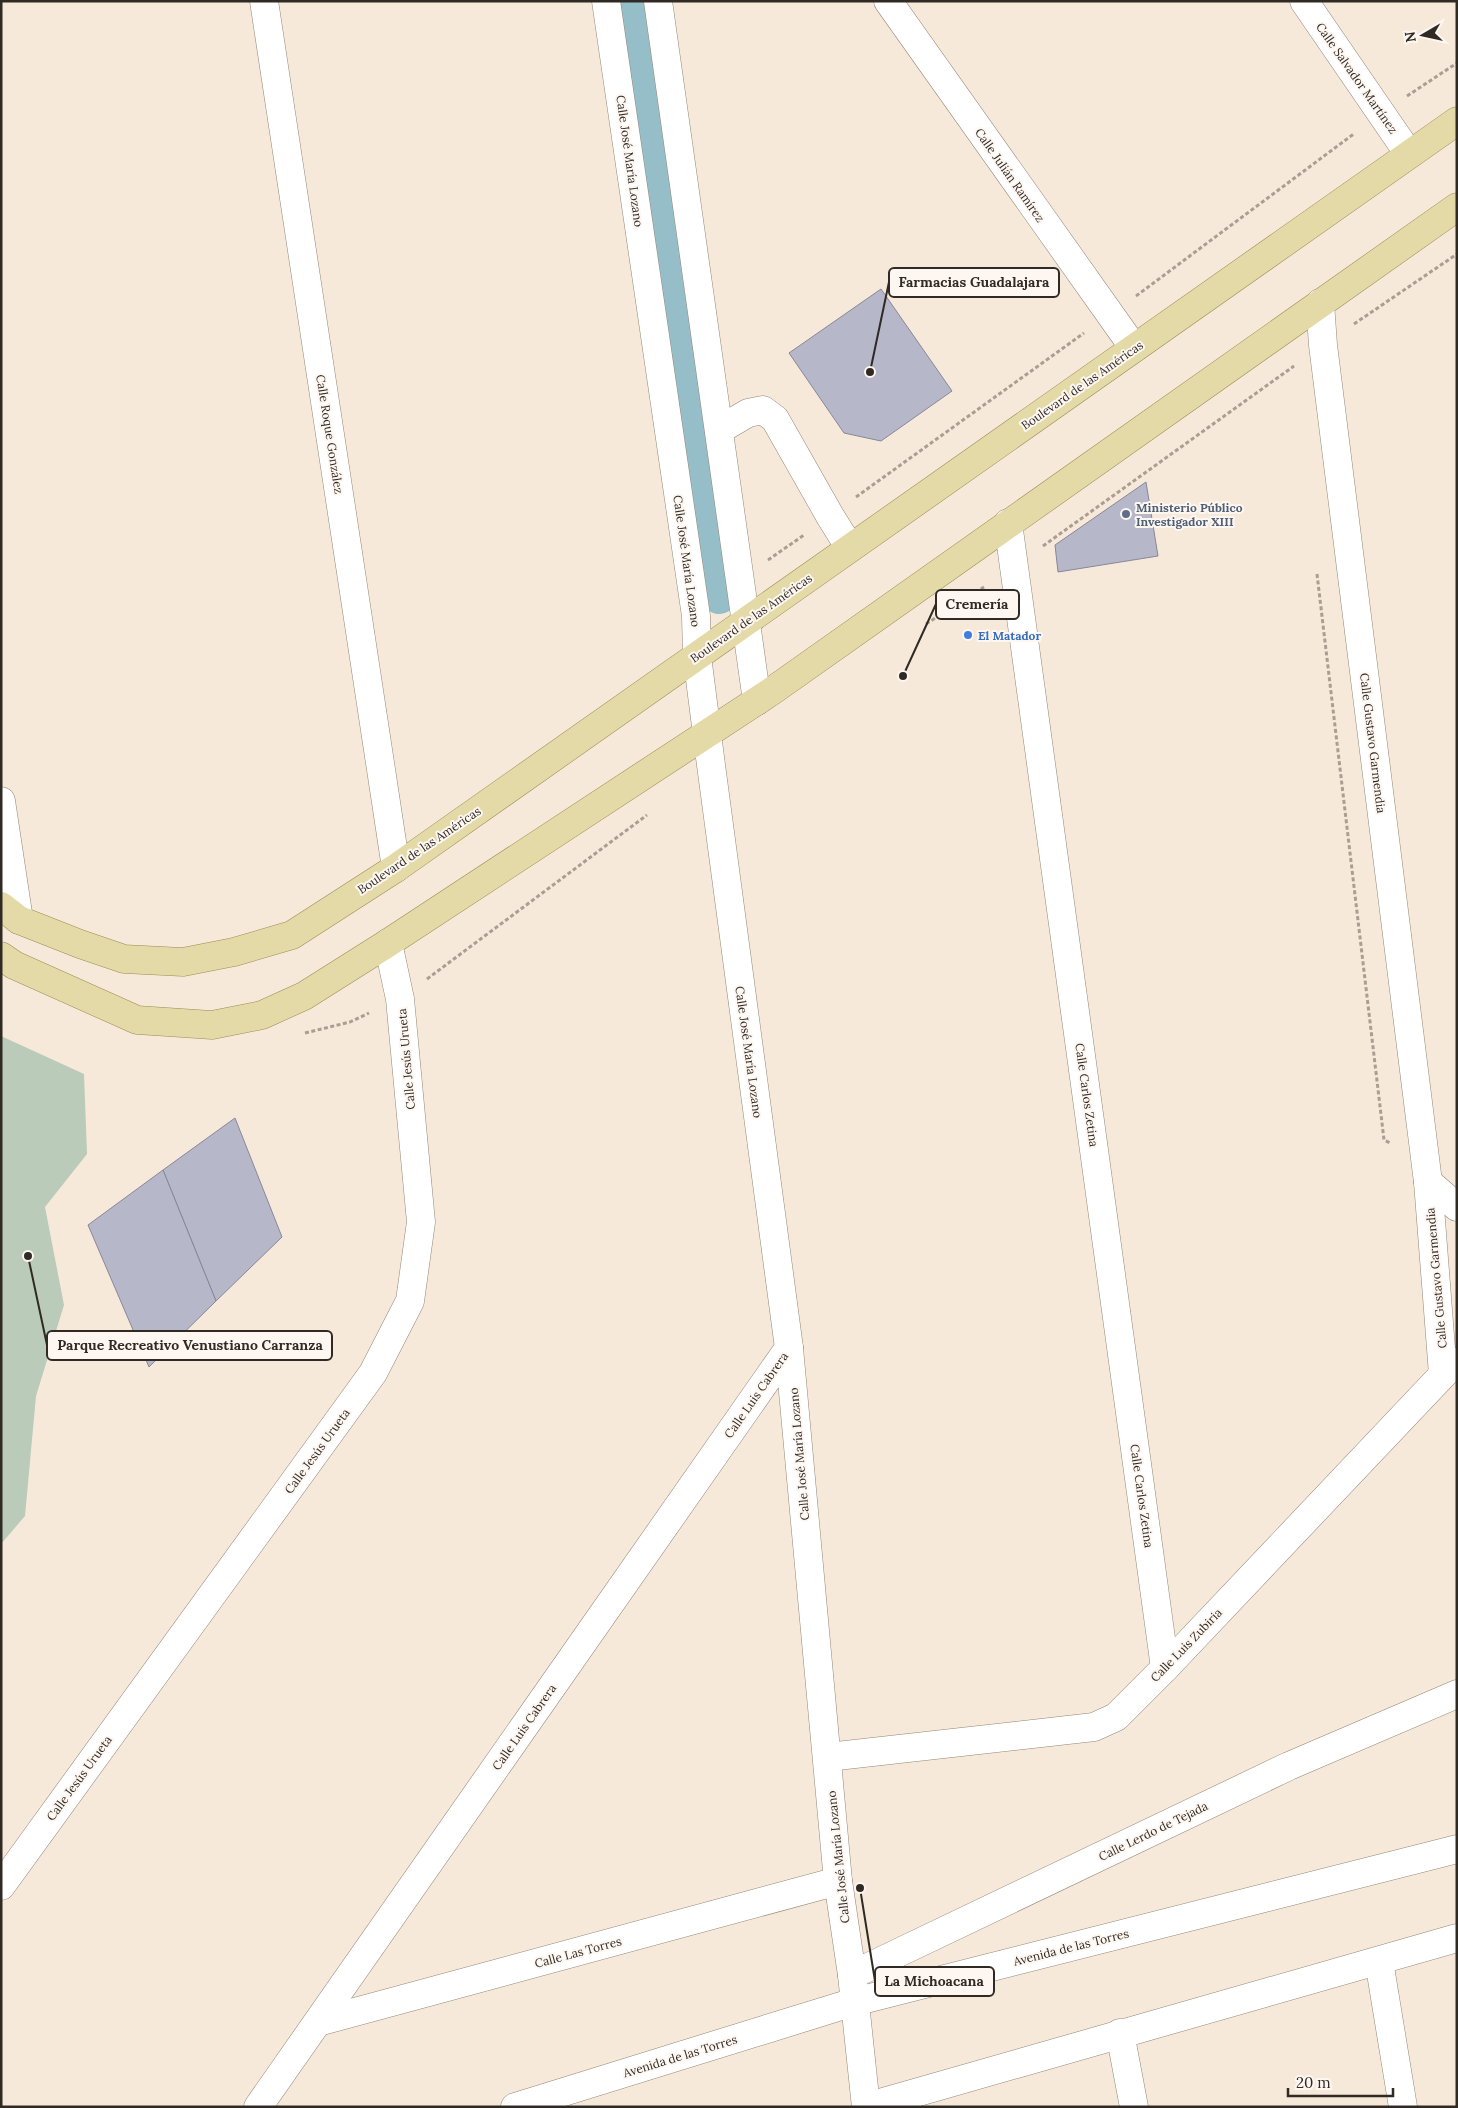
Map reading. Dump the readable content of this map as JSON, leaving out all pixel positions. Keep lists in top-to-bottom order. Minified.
{"streets":{"main road":["Boulevard de las Américas"],"street":["Calle Salvador Martínez","Calle José María Lozano","Calle Julián Ramírez","Calle Roque González","Calle Gustavo Garmendia","Calle Jesús Urueta","Calle Carlos Zetina","Calle Luis Cabrera","Calle Luis Zubiria","Calle Lerdo de Tejada","Avenida de las Torres","Calle Las Torres"]},"crossings":[["Calle Salvador Martínez","Boulevard de las Américas"],["Calle José María Lozano","Boulevard de las Américas"],["Calle José María Lozano","Calle Luis Cabrera"],["Calle José María Lozano","Calle Luis Zubiria"],["Calle José María Lozano","Calle Lerdo de Tejada"],["Calle José María Lozano","Avenida de las Torres"],["Calle José María Lozano","Calle Las Torres"],["Calle Julián Ramírez","Boulevard de las Américas"],["Boulevard de las Américas","Calle Roque González"],["Calle Gustavo Garmendia","Calle Luis Zubiria"],["Calle Carlos Zetina","Calle Luis Zubiria"],["Calle Luis Cabrera","Calle Las Torres"]],"places":["Farmacias Guadalajara","Ministerio Público Investigador XIII","El Matador","Cremería","Parque Recreativo Venustiano Carranza","La Michoacana"],"scale_bar":"20 m","north":"left"}
